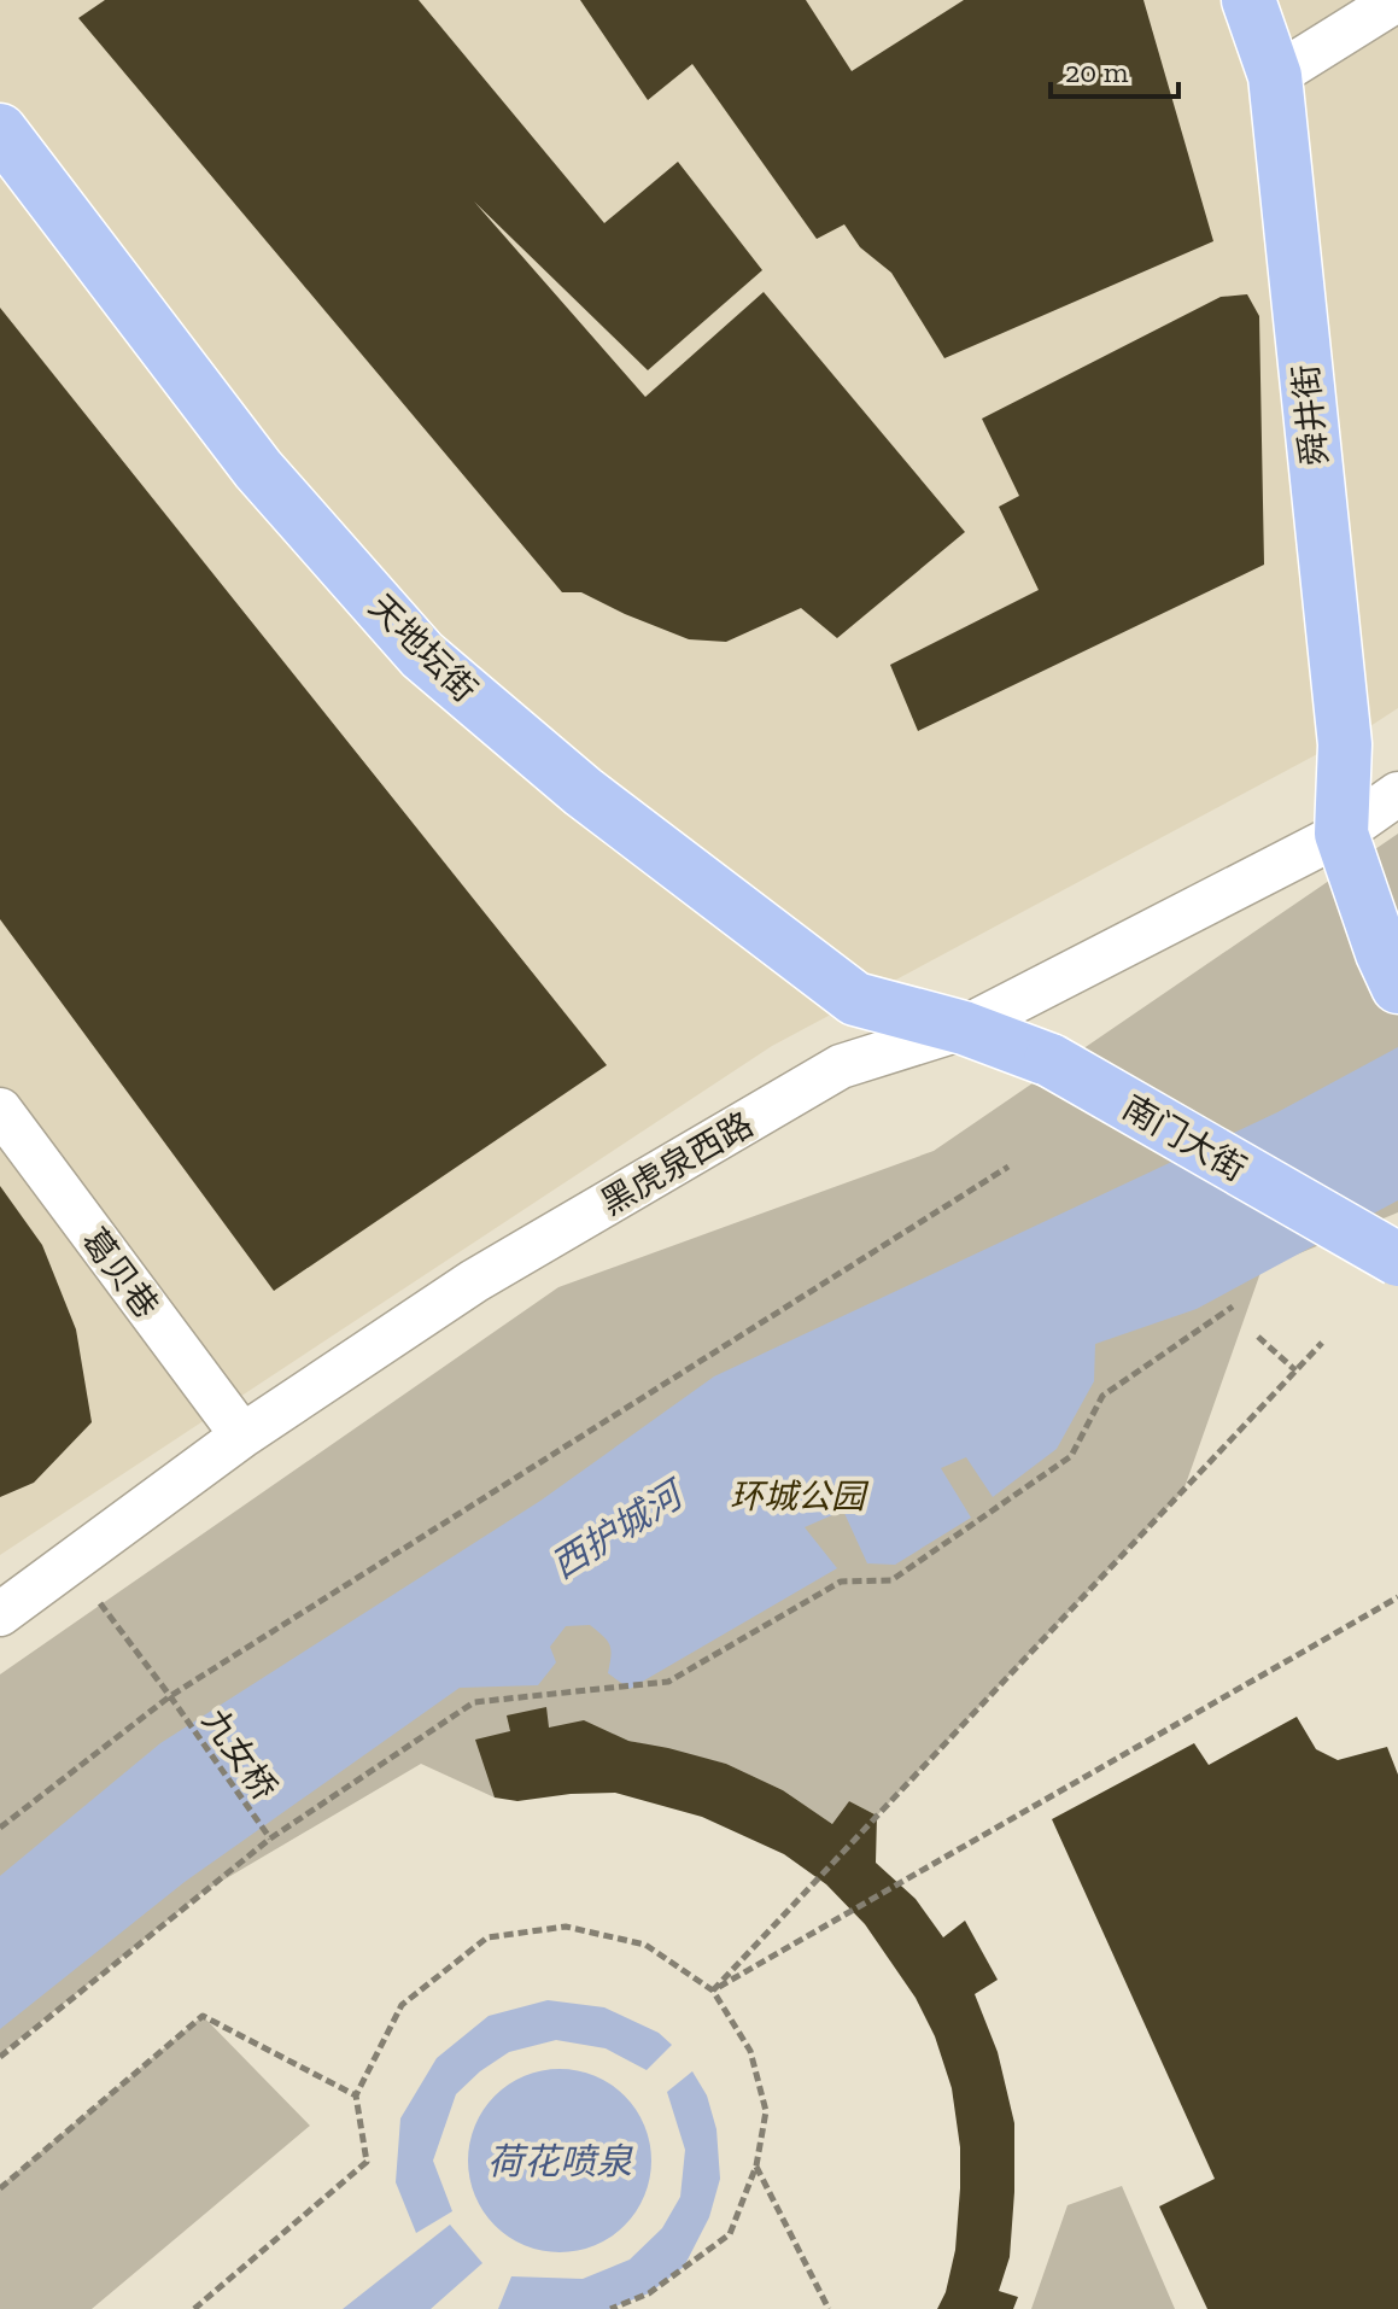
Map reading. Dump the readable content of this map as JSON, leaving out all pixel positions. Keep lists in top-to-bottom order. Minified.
{"streets":{"main road":["舜井街","天地坛街","南门大街"],"street":["黑虎泉西路","葛贝巷"],"path":["九女桥"]},"crossings":[["舜井街","黑虎泉西路"],["天地坛街","南门大街"],["天地坛街","黑虎泉西路"],["南门大街","黑虎泉西路"],["黑虎泉西路","葛贝巷"]],"water":["西护城河","荷花喷泉"],"parks":["环城公园"],"scale_bar":"20 m"}
